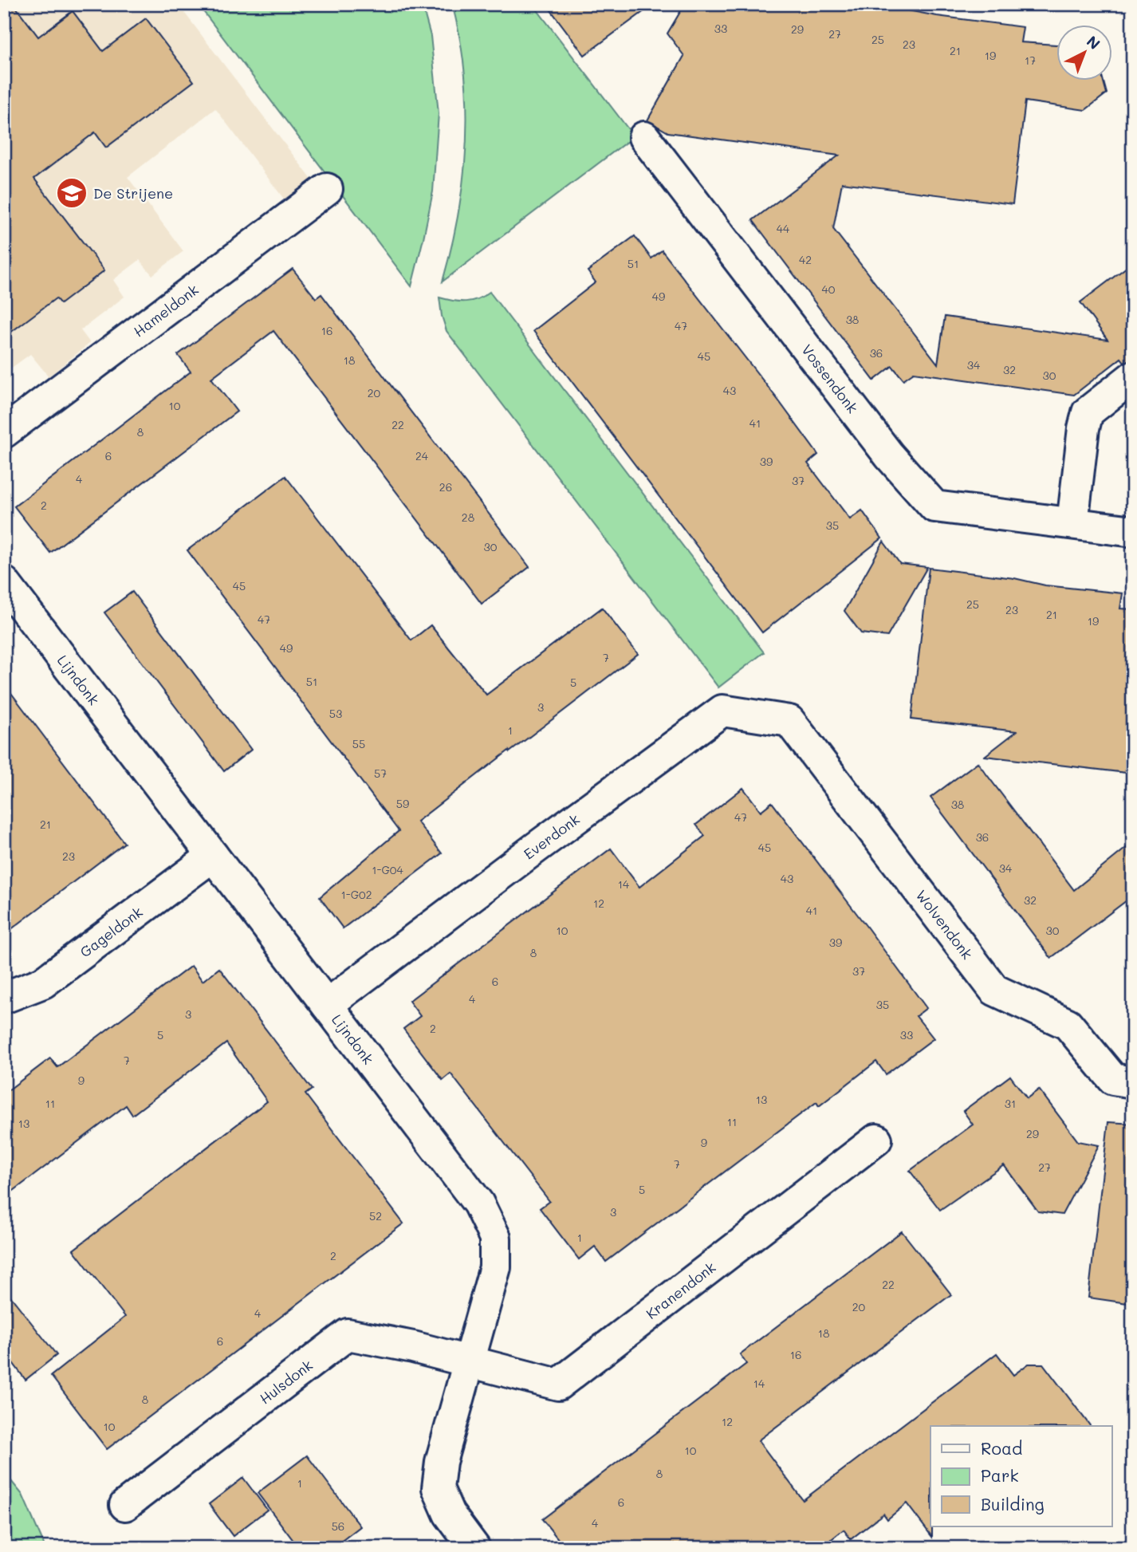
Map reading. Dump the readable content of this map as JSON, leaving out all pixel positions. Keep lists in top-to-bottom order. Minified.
{"streets":{"street":["Hameldonk","Vossendonk","Lijndonk","Everdonk","Wolvendonk","Gageldonk","Kranendonk","Hulsdonk"]},"crossings":[["Lijndonk","Everdonk"],["Lijndonk","Gageldonk"],["Lijndonk","Kranendonk"],["Lijndonk","Hulsdonk"],["Everdonk","Wolvendonk"],["Kranendonk","Hulsdonk"]],"places":{"school or university":["De Strijene"]},"house_numbers":["33","29","27","25","23","21","19","17","44","42","51","40","49","38","47","16","36","45","18","34","32","30","43","20","10","41","22","8","6","24","39","4","37","26","2","28","35","30","45","25","23","21","47","19","49","7","51","5","3","53","1","55","57","59","38","47","21","36","45","23","34","1-G04","43","14","1-G02","32","12","41","10","30","39","8","37","6","4","35","3","2","5","33","7","9","13","11","31","11","13","29","9","7","27","5","3","52","1","2","22","20","4","18","6","16","14","8","12","10","10","8","1","6","4","56"],"legend":["Road","Park","Building"],"north":"top right"}
